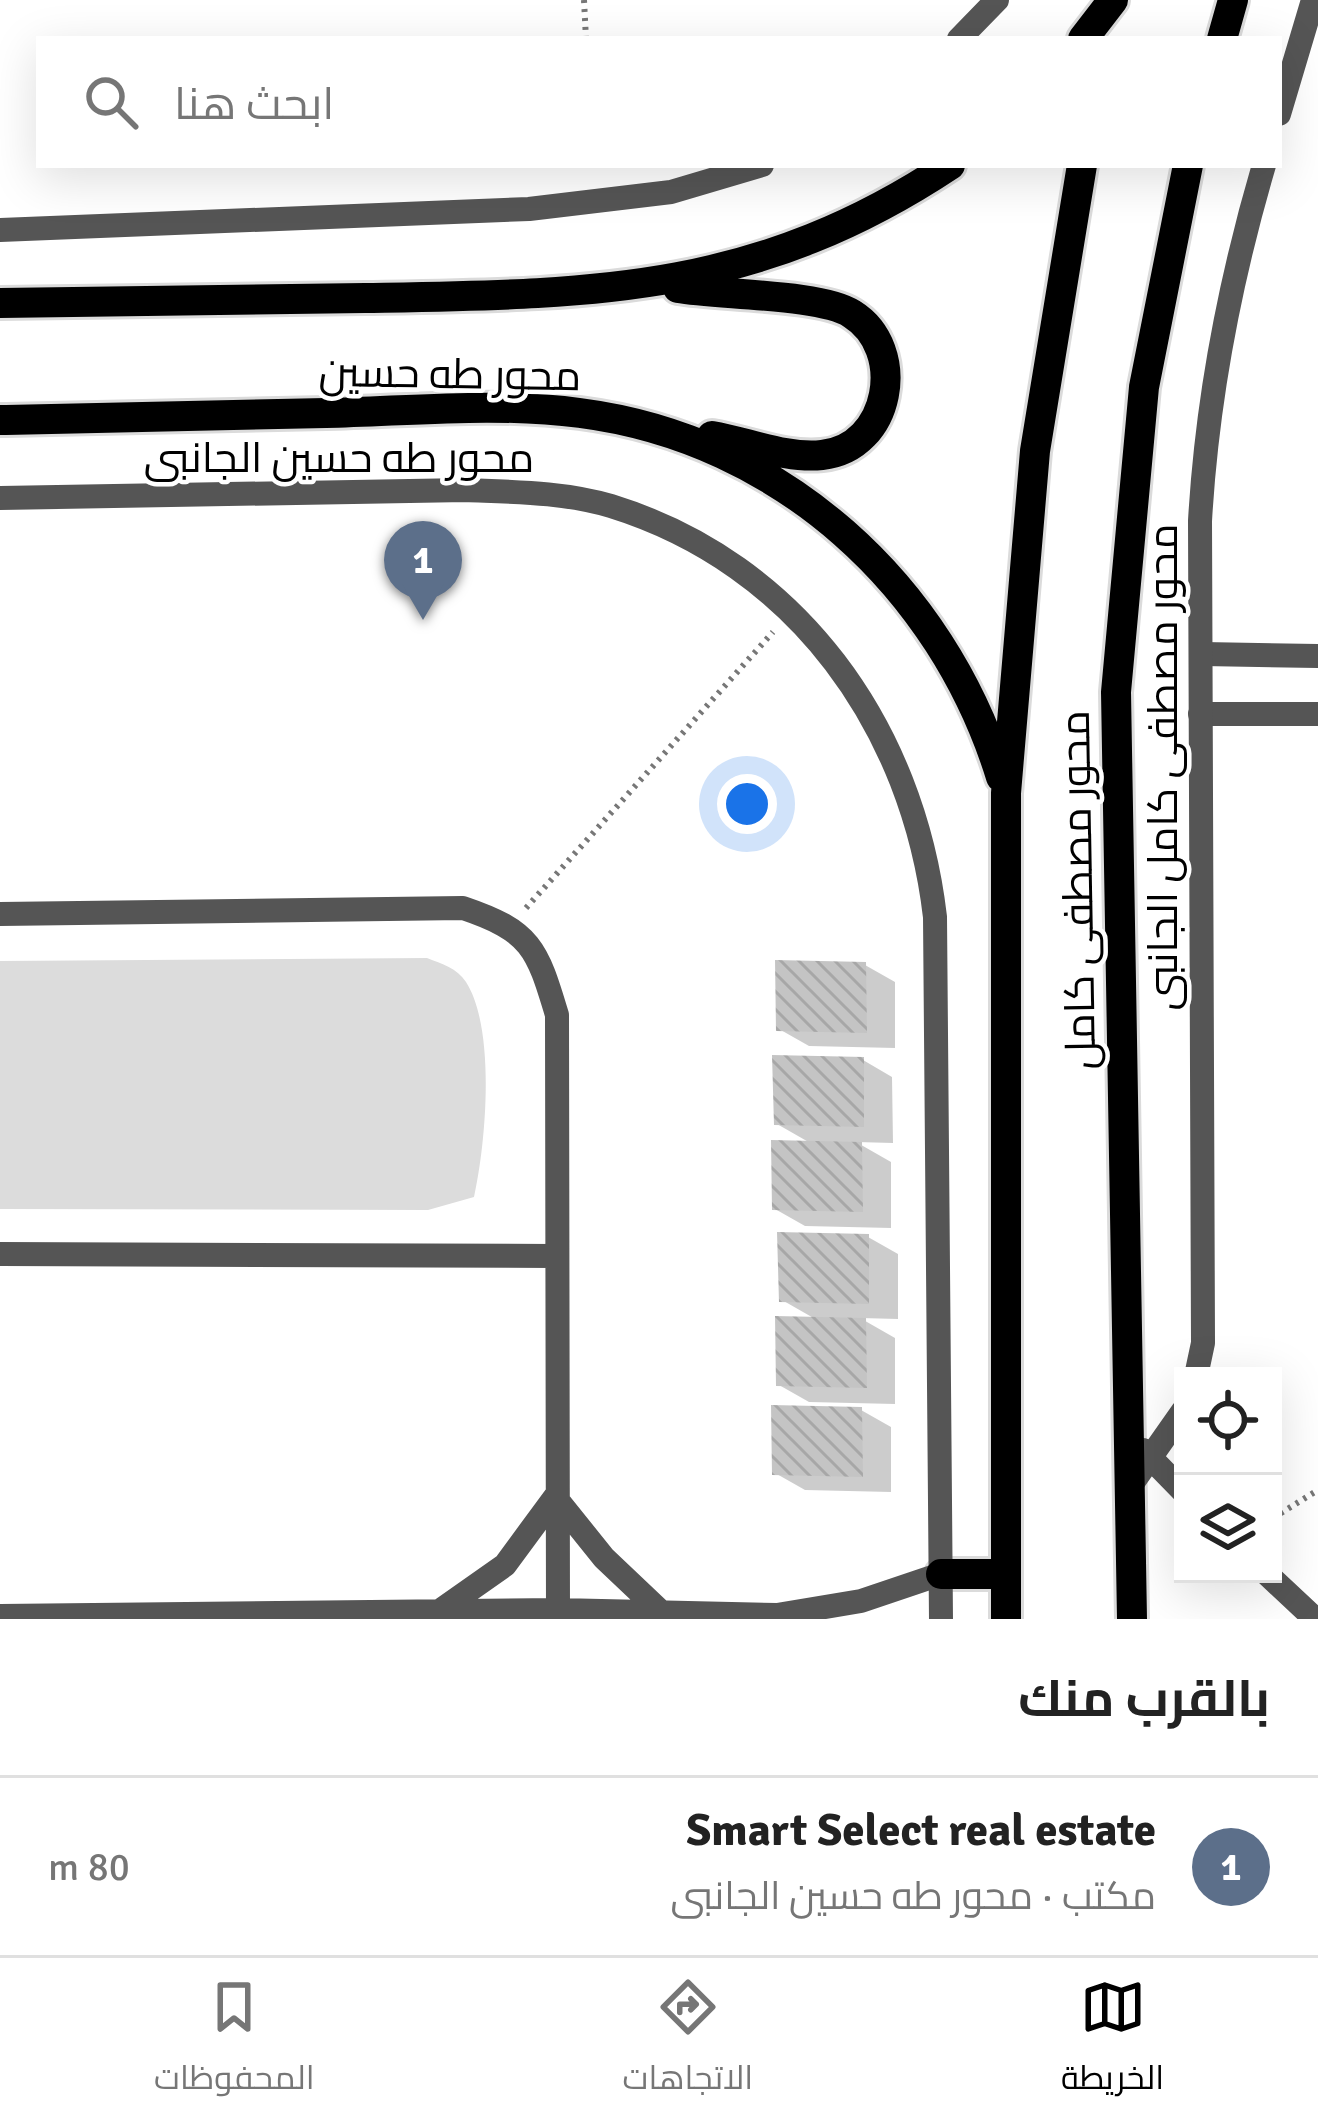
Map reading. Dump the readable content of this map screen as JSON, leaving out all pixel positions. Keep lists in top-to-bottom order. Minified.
{"streets":{"main road":["محور طه حسين","محور مصطفى كامل"],"street":["محور طه حسين الجانبى","محور مصطفى كامل الجانبى"]},"crossings":[["محور طه حسين","محور مصطفى كامل"]],"page":{"search":"ابحث هنا","pins":"1","heading":"بالقرب منك","list":[{"mark":"1","name":"Smart Select real estate","note":"مكتب · محور طه حسين الجانبى","value":"80 m"}],"nav":["الخريطة","الاتجاهات","المحفوظات"]}}
